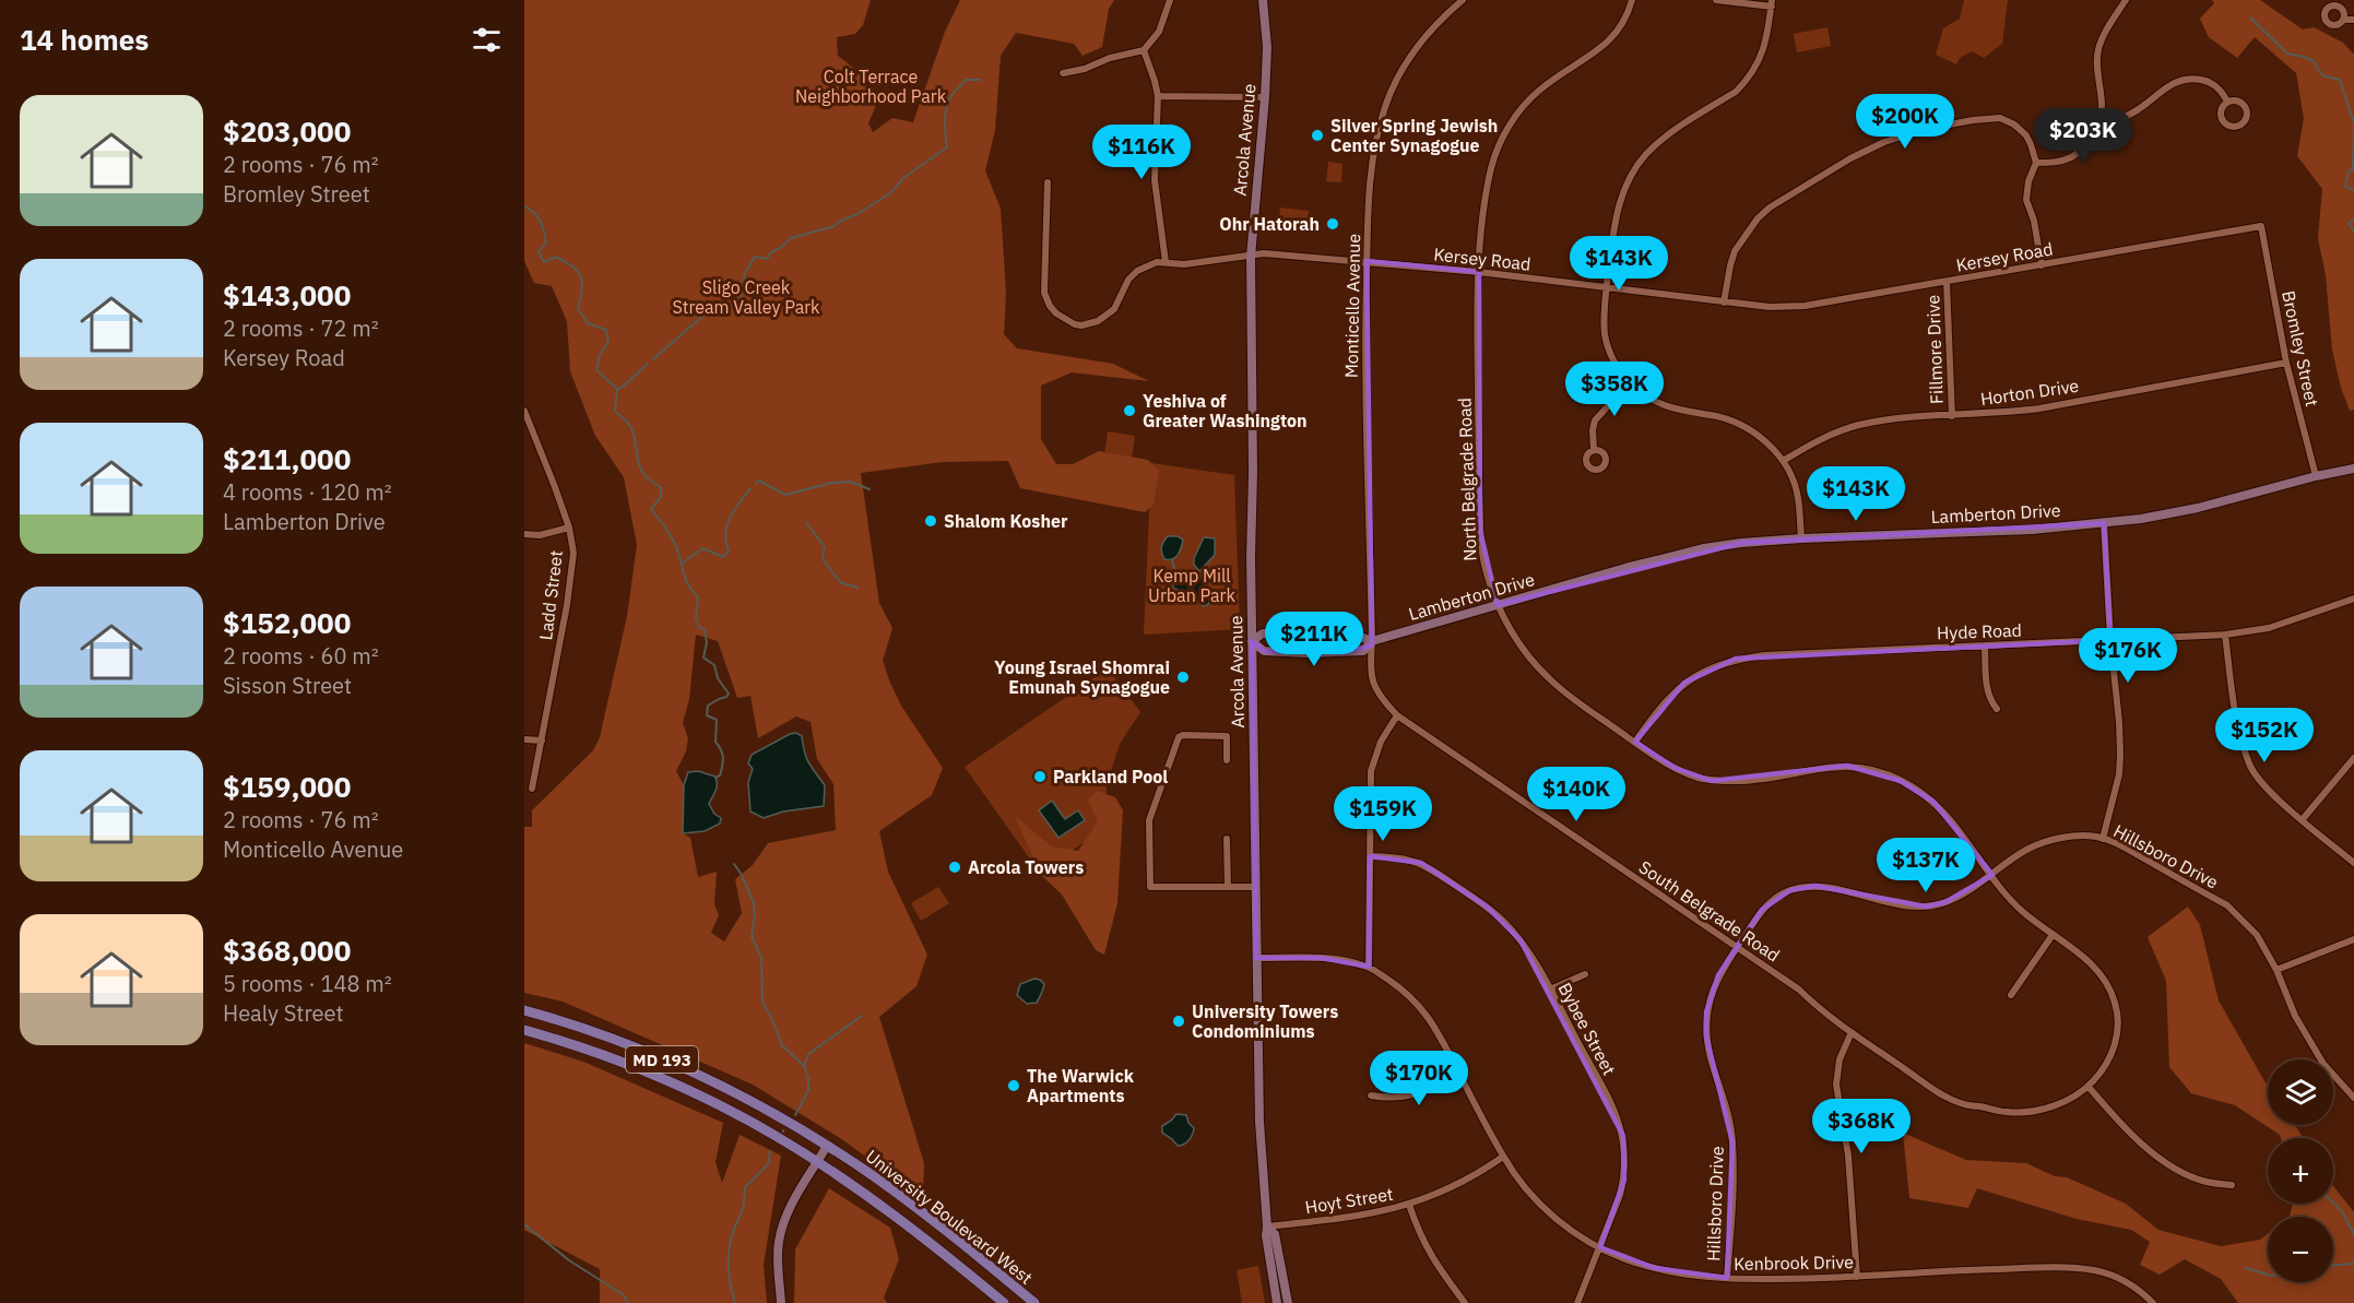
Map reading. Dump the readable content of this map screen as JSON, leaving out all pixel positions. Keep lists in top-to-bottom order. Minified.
{"streets":{"main road":["MD 193","University Boulevard West"],"street":["Arcola Avenue","Kersey Road","Monticello Avenue","Bromley Street","Fillmore Drive","Horton Drive","North Belgrade Road","Lamberton Drive","Ladd Street","Hyde Road","Hillsboro Drive","South Belgrade Road","Bybee Street","Hoyt Street","Kenbrook Drive"]},"crossings":[["Arcola Avenue","Kersey Road"],["Arcola Avenue","Lamberton Drive"],["Arcola Avenue","Hoyt Street"],["Arcola Avenue","Kenbrook Drive"],["Kersey Road","Monticello Avenue"],["Kersey Road","Bromley Street"],["Kersey Road","Fillmore Drive"],["Kersey Road","North Belgrade Road"],["Monticello Avenue","Lamberton Drive"],["Monticello Avenue","South Belgrade Road"],["Bromley Street","Horton Drive"],["Bromley Street","Lamberton Drive"],["Fillmore Drive","Horton Drive"],["North Belgrade Road","Lamberton Drive"],["North Belgrade Road","Hyde Road"],["North Belgrade Road","Hillsboro Drive"],["North Belgrade Road","South Belgrade Road"],["Lamberton Drive","South Belgrade Road"],["Hillsboro Drive","South Belgrade Road"],["Hillsboro Drive","Kenbrook Drive"],["Bybee Street","Kenbrook Drive"],["Hoyt Street","Kenbrook Drive"]],"parks":["Colt Terrace Neighborhood Park","Sligo Creek Stream Valley Park","Kemp Mill Urban Park"],"places":["Silver Spring Jewish Center Synagogue","Ohr Hatorah","Yeshiva of Greater Washington","Shalom Kosher","Young Israel Shomrai Emunah Synagogue","Parkland Pool","Arcola Towers","University Towers Condominiums","The Warwick Apartments"],"page":{"heading":"14 homes","list":[{"name":"$203,000","note":"2 rooms · 76 m² · Bromley Street"},{"name":"$143,000","note":"2 rooms · 72 m² · Kersey Road"},{"name":"$211,000","note":"4 rooms · 120 m² · Lamberton Drive"},{"name":"$152,000","note":"2 rooms · 60 m² · Sisson Street"},{"name":"$159,000","note":"2 rooms · 76 m² · Monticello Avenue"},{"name":"$368,000","note":"5 rooms · 148 m² · Healy Street"}],"price":["$200K","$203K","$116K","$143K","$358K","$143K","$211K","$176K","$152K","$140K","$159K","$137K","$170K","$368K"],"map_buttons":["+","−"]}}
